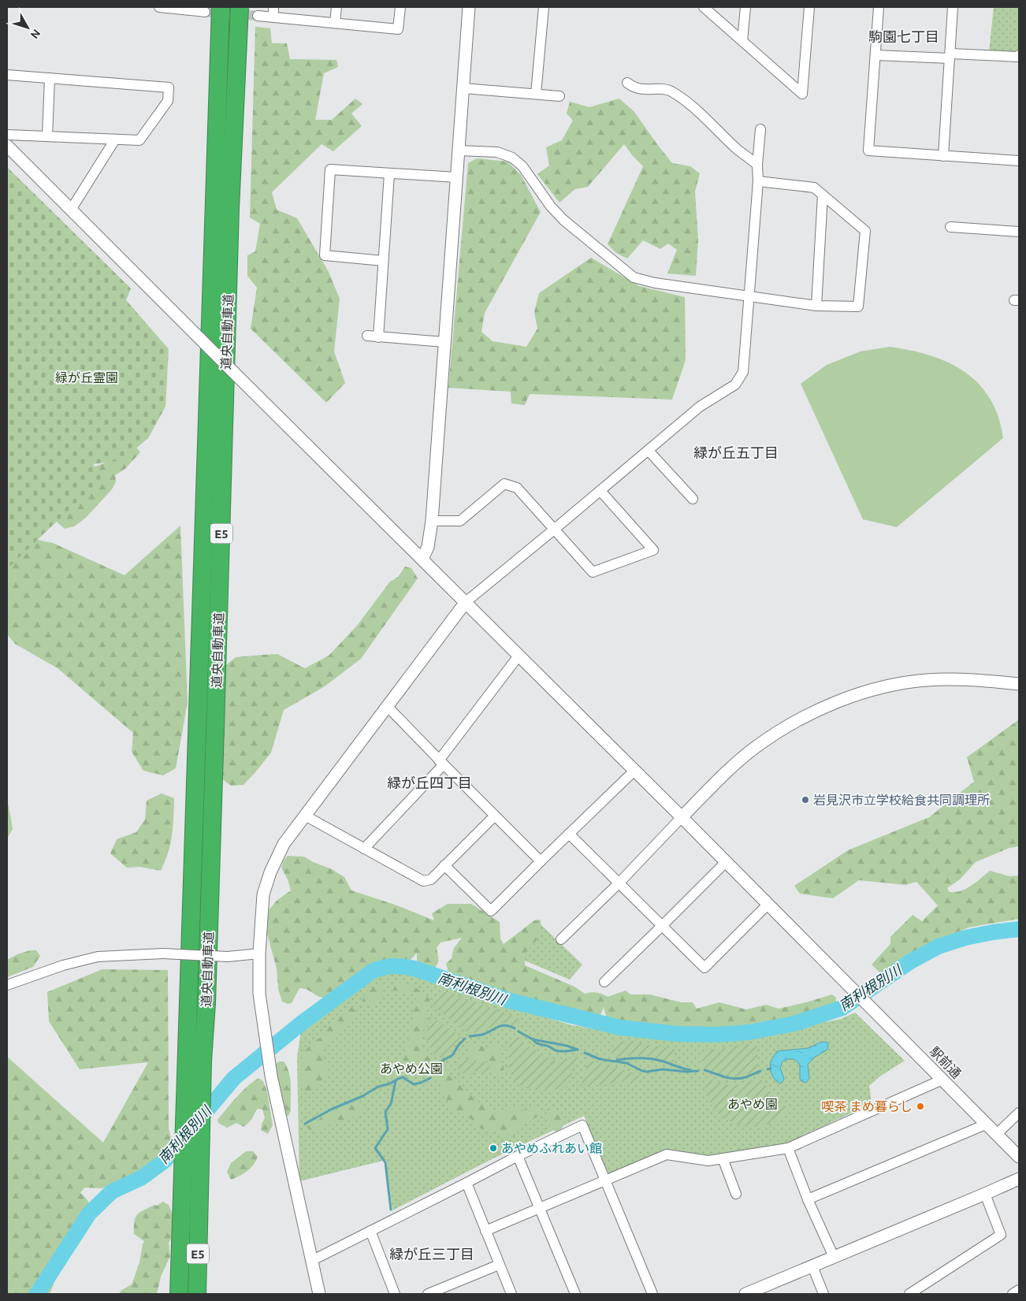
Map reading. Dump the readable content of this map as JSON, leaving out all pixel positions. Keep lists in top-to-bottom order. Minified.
{"streets":{"highway":["道央自動車道","E5"],"street":["駅前通"]},"districts":["駒園七丁目","緑が丘五丁目","緑が丘四丁目","緑が丘三丁目"],"water":["南利根別川"],"parks":["緑が丘霊園","あやめ公園","あやめ園"],"places":["岩見沢市立学校給食共同調理所","喫茶 まめ暮らし","あやめふれあい館"],"north":"bottom right"}
